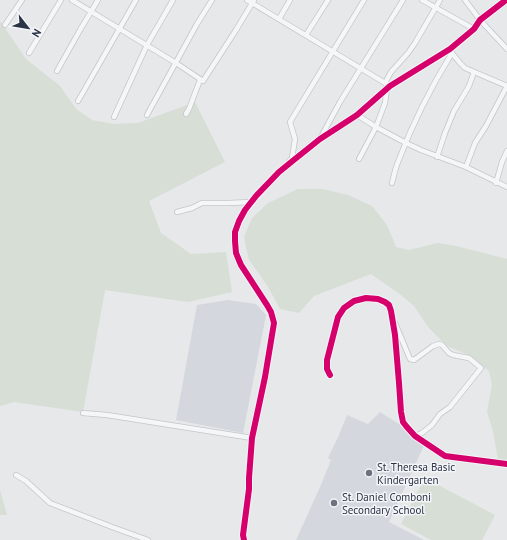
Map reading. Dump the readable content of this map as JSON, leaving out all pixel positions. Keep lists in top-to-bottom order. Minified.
{"places":["St. Theresa Basic Kindergarten","St. Daniel Comboni Secondary School"],"north":"bottom right"}
